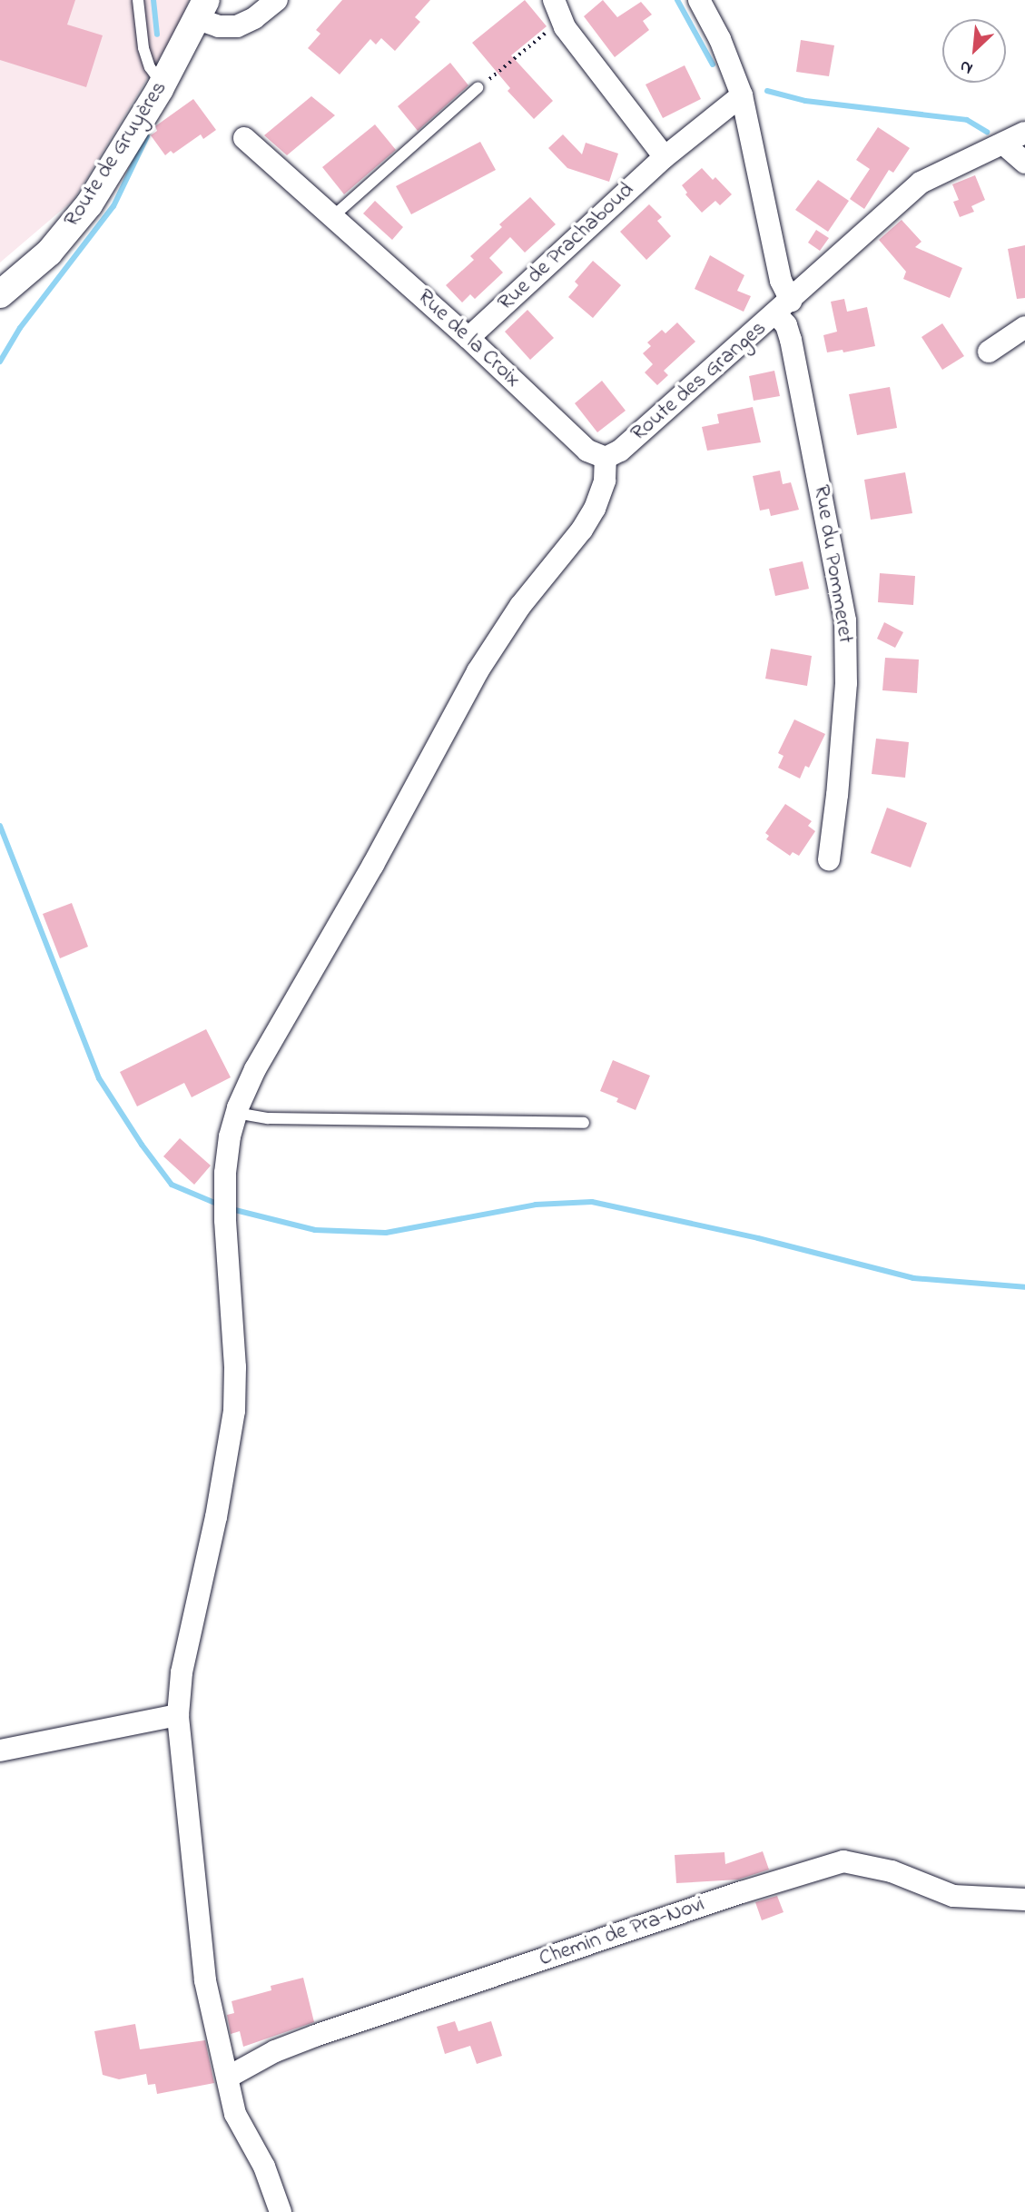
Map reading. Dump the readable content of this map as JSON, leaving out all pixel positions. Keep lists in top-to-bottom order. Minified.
{"streets":{"street":["Route de Gruyères","Rue de Prachaboud","Rue de la Croix","Route des Granges","Rue du Pommeret","Chemin de Pra-Novi"]},"crossings":[["Rue de Prachaboud","Rue de la Croix"],["Rue de Prachaboud","Rue du Pommeret"],["Rue de la Croix","Route des Granges"],["Route des Granges","Rue du Pommeret"]],"north":"bottom left"}
